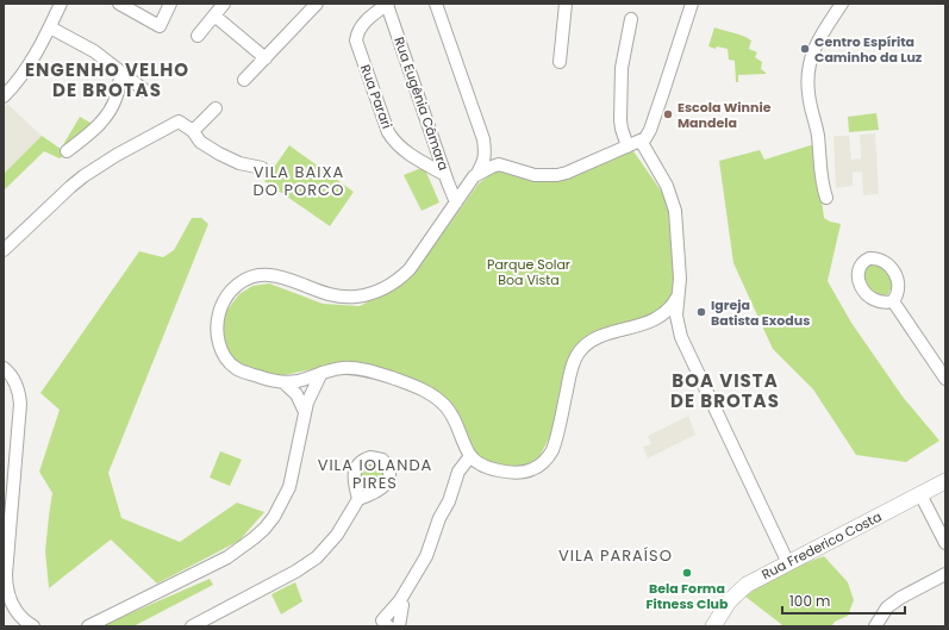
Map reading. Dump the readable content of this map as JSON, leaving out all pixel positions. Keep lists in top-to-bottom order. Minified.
{"streets":{"main road":["Rua Frederico Costa"],"street":["Rua Parari","Rua Eugênia Câmara"]},"crossings":[["Rua Parari","Rua Eugênia Câmara"]],"districts":["ENGENHO VELHO DE BROTAS","VILA BAIXA DO PORCO","BOA VISTA DE BROTAS","VILA IOLANDA PIRES","VILA PARAÍSO"],"parks":["Parque Solar Boa Vista"],"places":["Centro Espírita Caminho da Luz","Escola Winnie Mandela","Igreja Batista Exodus","Bela Forma Fitness Club"],"scale_bar":"100 m"}
